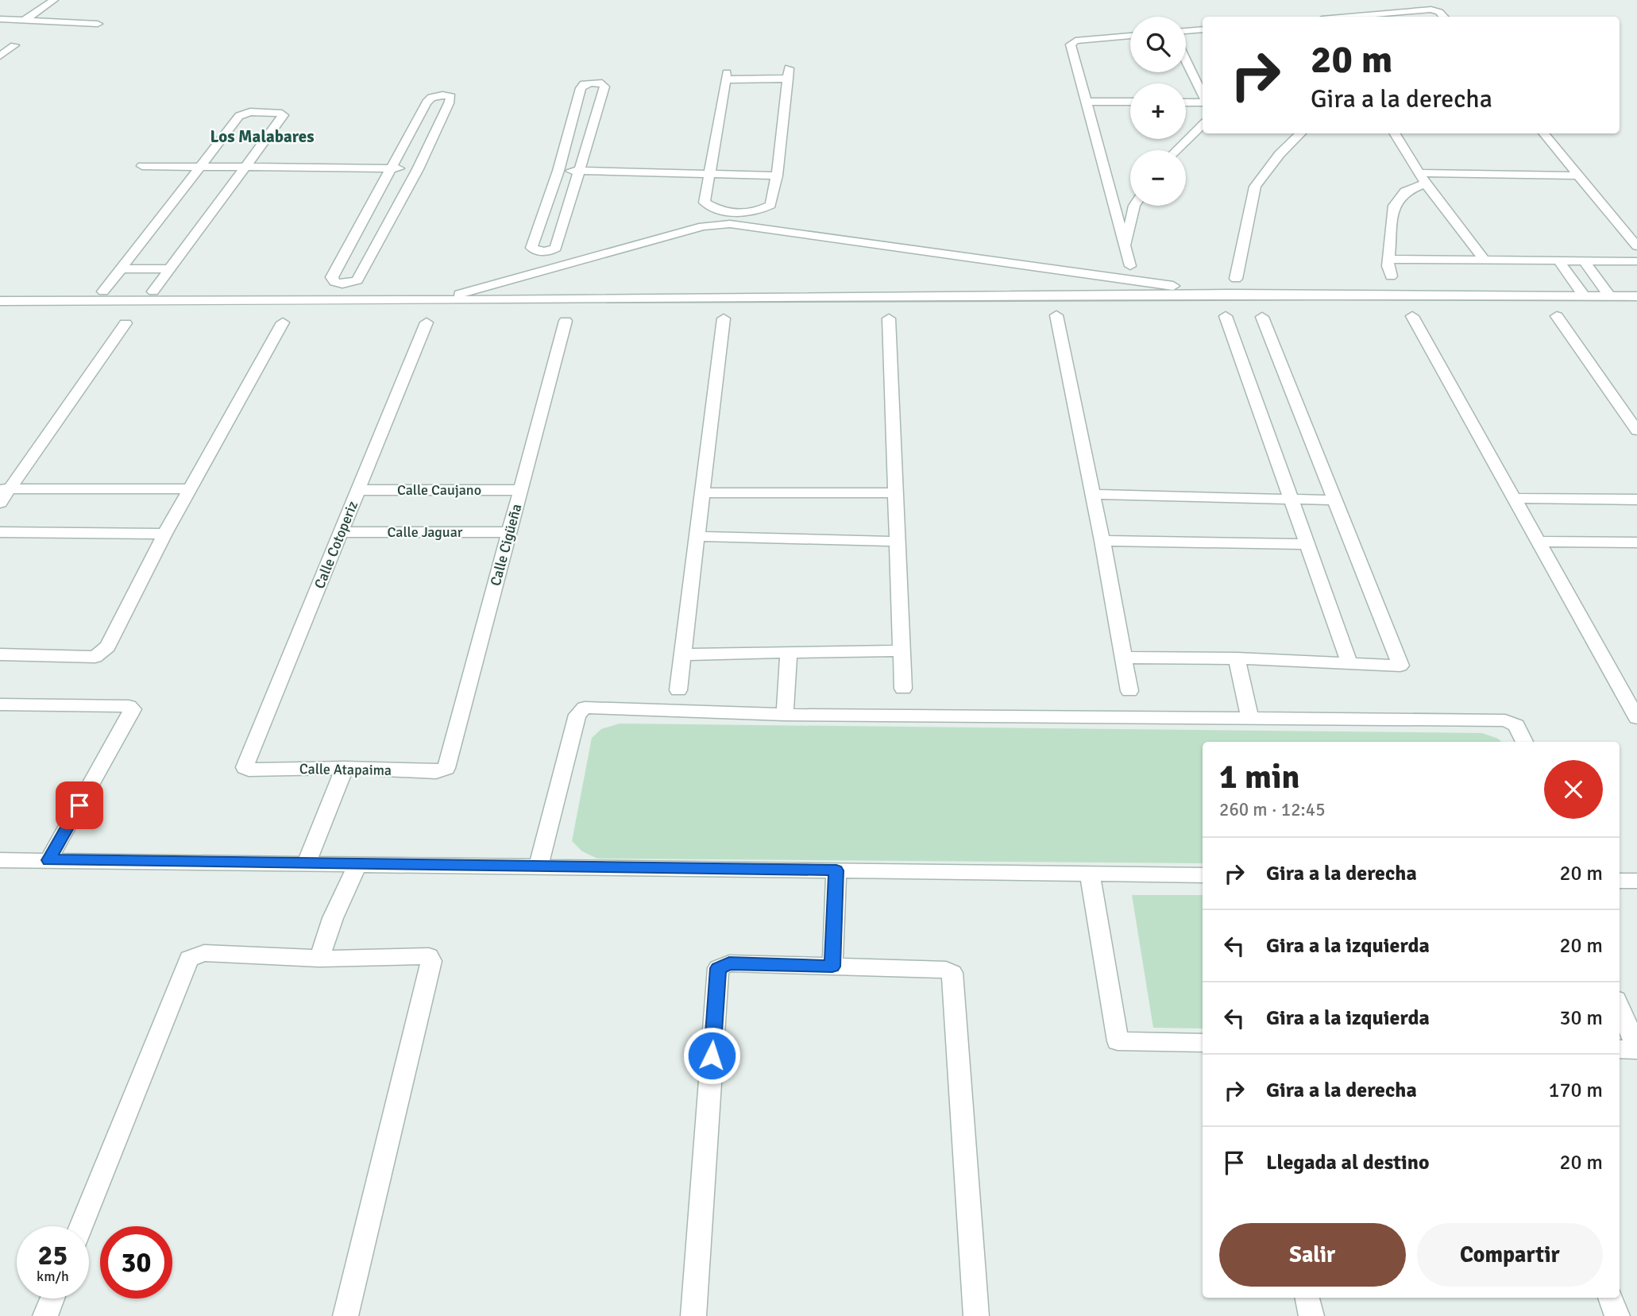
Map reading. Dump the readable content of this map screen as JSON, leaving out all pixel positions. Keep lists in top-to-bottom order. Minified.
{"streets":{"street":["Calle Caujano","Calle Jaguar","Calle Cotoperiz","Calle Cigüeña","Calle Atapaima"]},"crossings":[["Calle Caujano","Calle Cotoperiz"],["Calle Caujano","Calle Cigüeña"],["Calle Jaguar","Calle Cotoperiz"],["Calle Jaguar","Calle Cigüeña"],["Calle Cotoperiz","Calle Atapaima"],["Calle Cigüeña","Calle Atapaima"]],"districts":["Los Malabares"],"page":{"map_buttons":["+","−"],"turn":["20 m","Gira a la derecha"],"heading":["1 min","260 m · 12:45"],"list":[{"name":"Gira a la derecha","value":"20 m"},{"name":"Gira a la izquierda","value":"20 m"},{"name":"Gira a la izquierda","value":"30 m"},{"name":"Gira a la derecha","value":"170 m"},{"name":"Llegada al destino","value":"20 m"}],"buttons":["Salir","Compartir"],"speed":"25 km/h","limit":"30"}}
